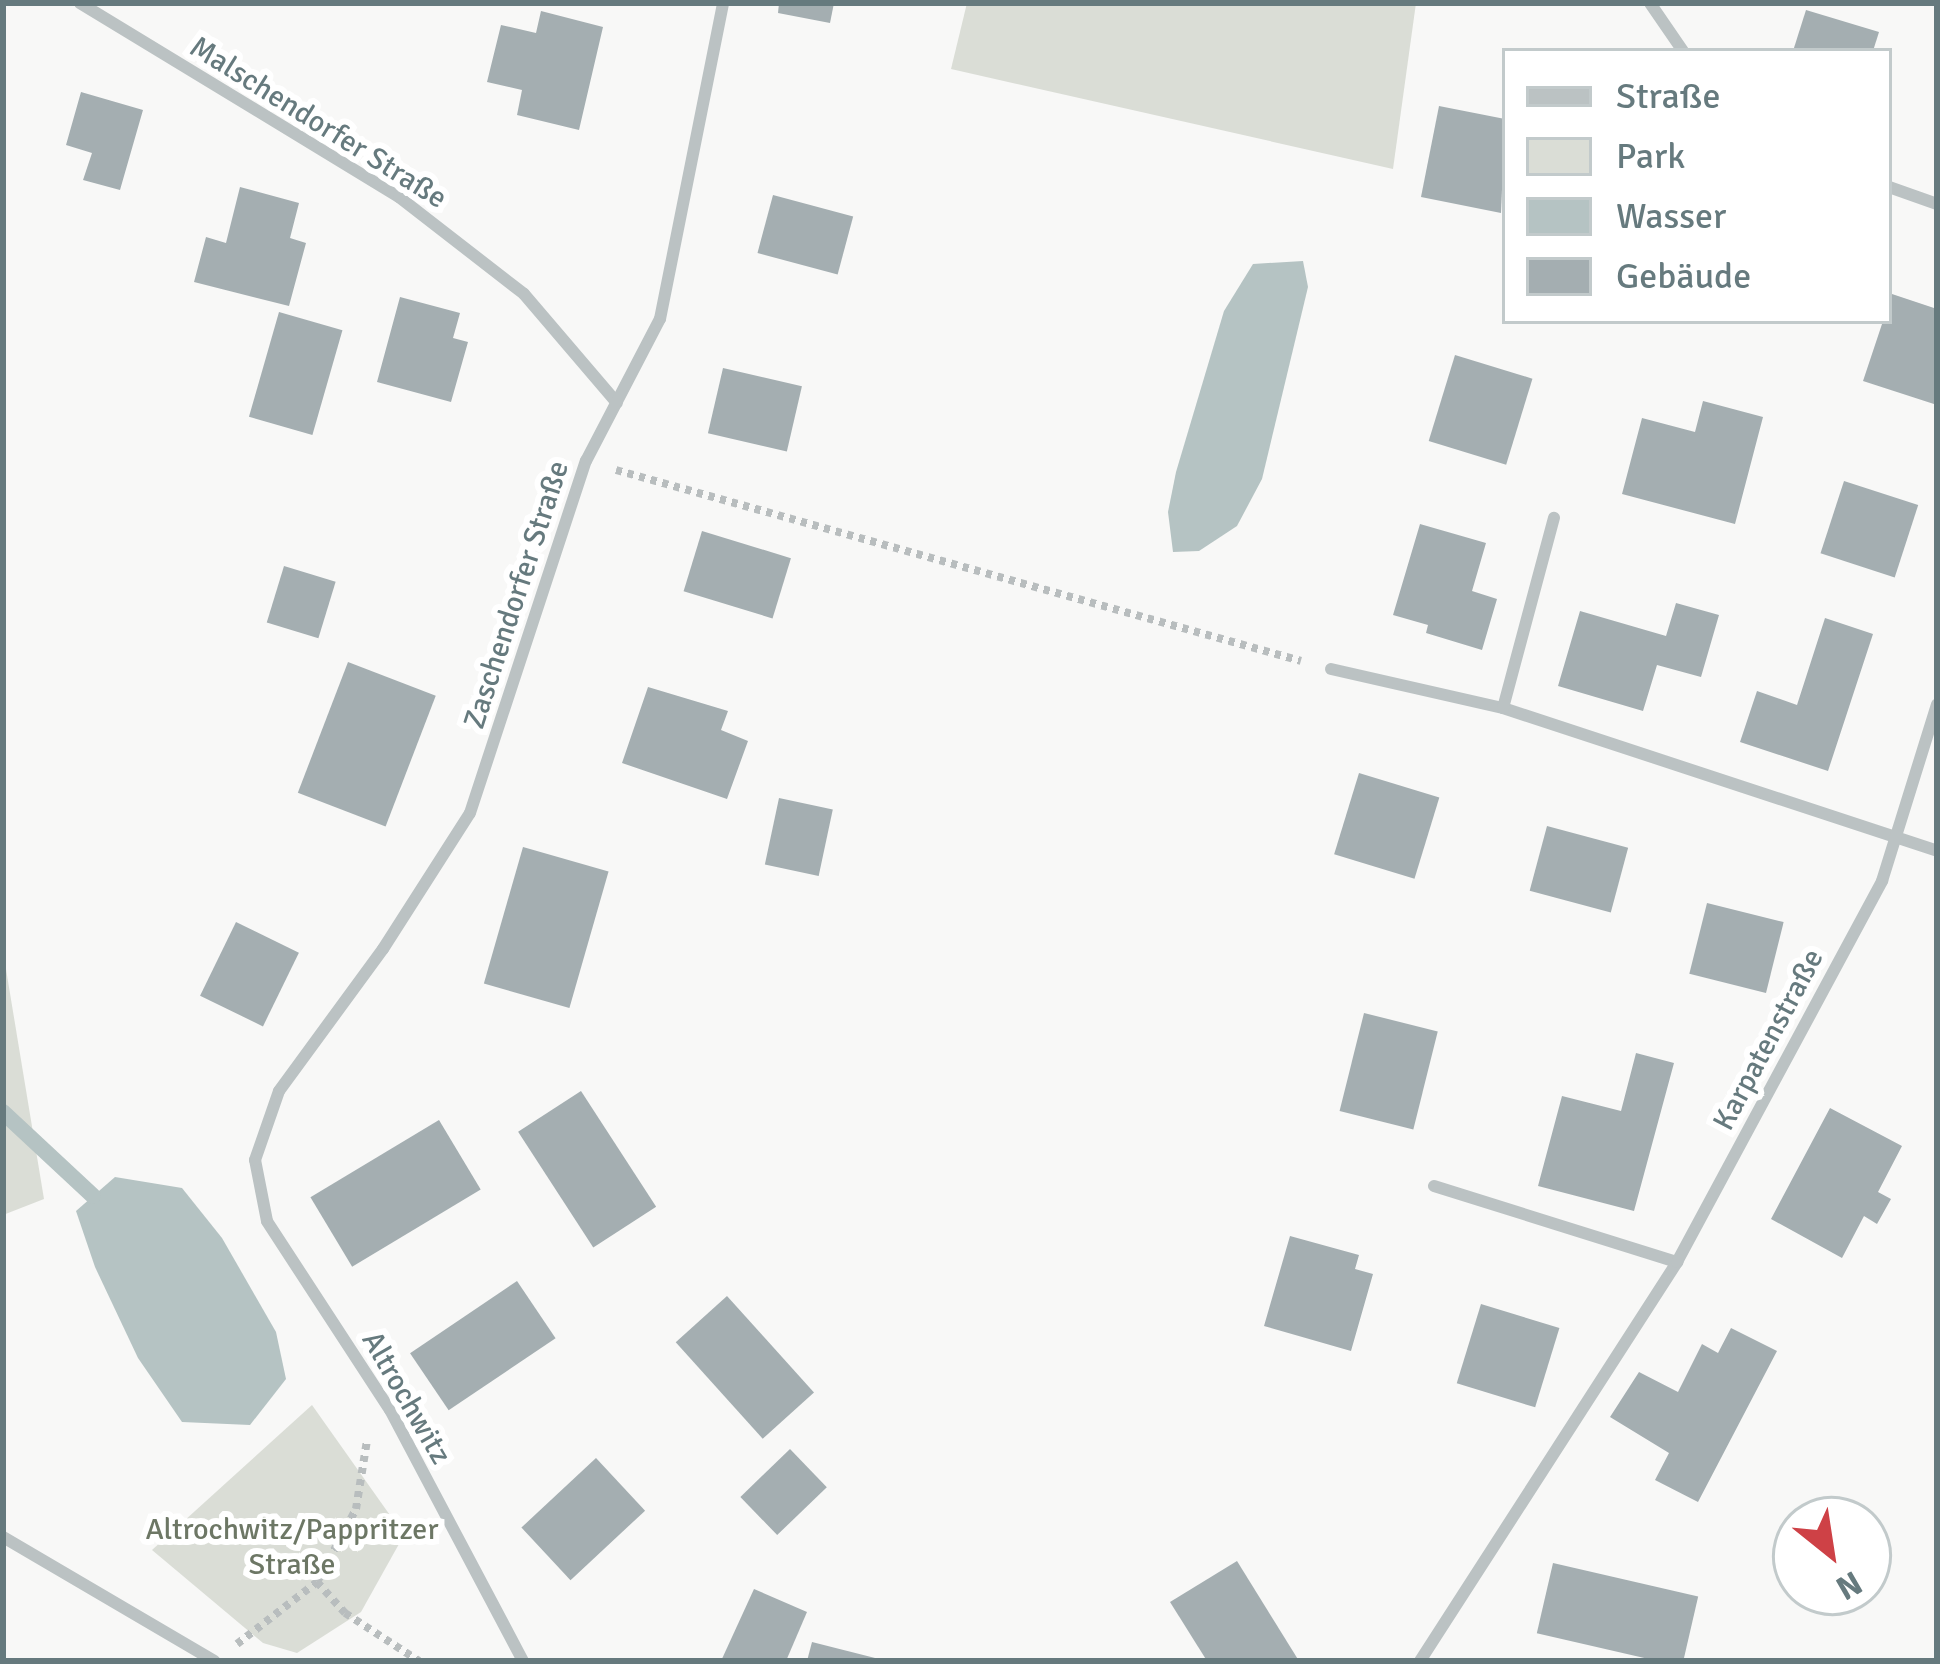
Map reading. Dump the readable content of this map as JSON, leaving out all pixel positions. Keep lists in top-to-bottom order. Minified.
{"streets":{"street":["Malschendorfer Straße","Zaschendorfer Straße","Karpatenstraße","Altrochwitz"]},"crossings":[["Malschendorfer Straße","Zaschendorfer Straße"],["Zaschendorfer Straße","Altrochwitz"]],"parks":["Altrochwitz/Pappritzer Straße"],"legend":["Straße","Park","Wasser","Gebäude"],"north":"bottom right"}
